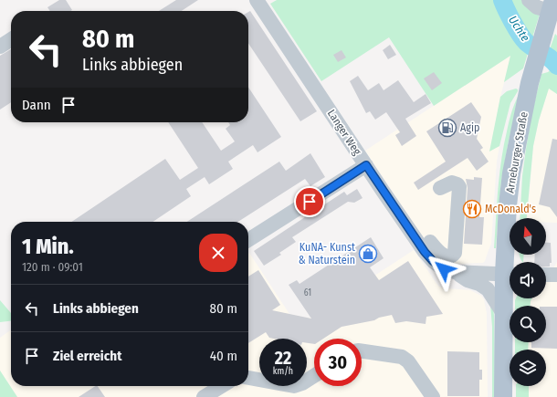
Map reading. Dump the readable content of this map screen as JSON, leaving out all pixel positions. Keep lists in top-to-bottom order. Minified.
{"streets":{"main road":["Arneburger Straße"],"street":["Langer Weg"]},"crossings":[["Langer Weg","Arneburger Straße"]],"water":["Uchte"],"places":{"fuel station":["Agip"],"restaurant":["McDonald's"],"shop":["KuNA- Kunst & Naturstein"]},"house_numbers":["61"],"north":"top","page":{"turn":["80 m","Links abbiegen"],"then":"Dann","heading":["1 Min.","120 m · 09:01"],"list":[{"name":"Links abbiegen","value":"80 m"},{"name":"Ziel erreicht","value":"40 m"}],"speed":"22 km/h","limit":"30"}}
